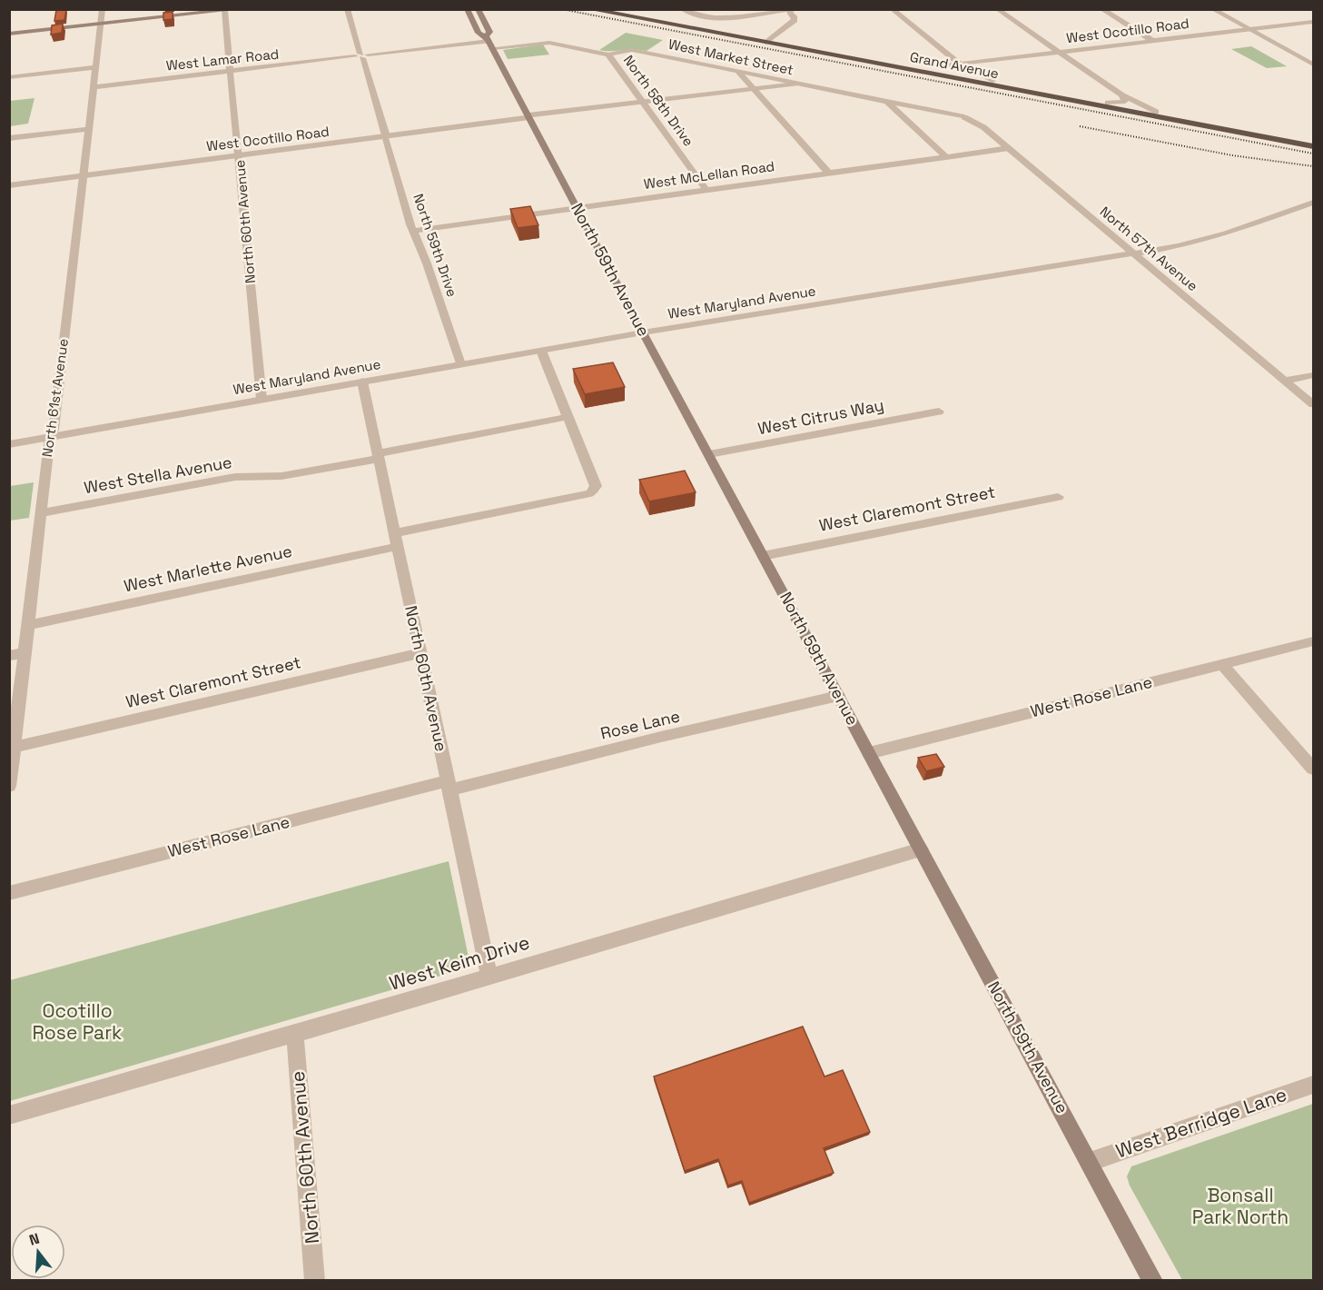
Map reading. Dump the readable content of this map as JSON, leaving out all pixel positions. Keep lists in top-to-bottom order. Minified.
{"streets":{"highway":["Grand Avenue"],"main road":["North 59th Avenue"],"street":["West Ocotillo Road","West Market Street","West Lamar Road","North 58th Drive","West McLellan Road","North 60th Avenue","North 59th Drive","North 57th Avenue","West Maryland Avenue","North 61st Avenue","West Citrus Way","West Stella Avenue","West Claremont Street","West Marlette Avenue","West Rose Lane","Rose Lane","West Keim Drive","West Berridge Lane"]},"crossings":[["West Ocotillo Road","West Market Street"],["West Ocotillo Road","North 58th Drive"],["West Ocotillo Road","North 60th Avenue"],["West Ocotillo Road","North 59th Drive"],["West Ocotillo Road","North 59th Avenue"],["West Ocotillo Road","North 61st Avenue"],["West Market Street","West Lamar Road"],["West Market Street","North 58th Drive"],["West Market Street","North 57th Avenue"],["West Market Street","North 59th Avenue"],["West Lamar Road","North 60th Avenue"],["West Lamar Road","North 59th Drive"],["West Lamar Road","North 59th Avenue"],["West Lamar Road","North 61st Avenue"],["North 58th Drive","West McLellan Road"],["West McLellan Road","North 59th Drive"],["West McLellan Road","North 57th Avenue"],["West McLellan Road","North 59th Avenue"],["North 60th Avenue","West Maryland Avenue"],["North 60th Avenue","West Stella Avenue"],["North 60th Avenue","West Claremont Street"],["North 60th Avenue","West Marlette Avenue"],["North 60th Avenue","West Rose Lane"],["North 60th Avenue","Rose Lane"],["North 60th Avenue","West Keim Drive"],["North 59th Drive","West Maryland Avenue"],["North 57th Avenue","West Maryland Avenue"],["North 59th Avenue","West Maryland Avenue"],["North 59th Avenue","West Citrus Way"],["North 59th Avenue","West Claremont Street"],["North 59th Avenue","West Rose Lane"],["North 59th Avenue","Rose Lane"],["North 59th Avenue","West Keim Drive"],["North 59th Avenue","West Berridge Lane"],["West Maryland Avenue","North 61st Avenue"],["North 61st Avenue","West Stella Avenue"],["North 61st Avenue","West Claremont Street"],["North 61st Avenue","West Marlette Avenue"],["West Stella Avenue","West Marlette Avenue"],["West Rose Lane","Rose Lane"]],"parks":["Ocotillo Rose Park","Bonsall Park North"],"north":"top"}
